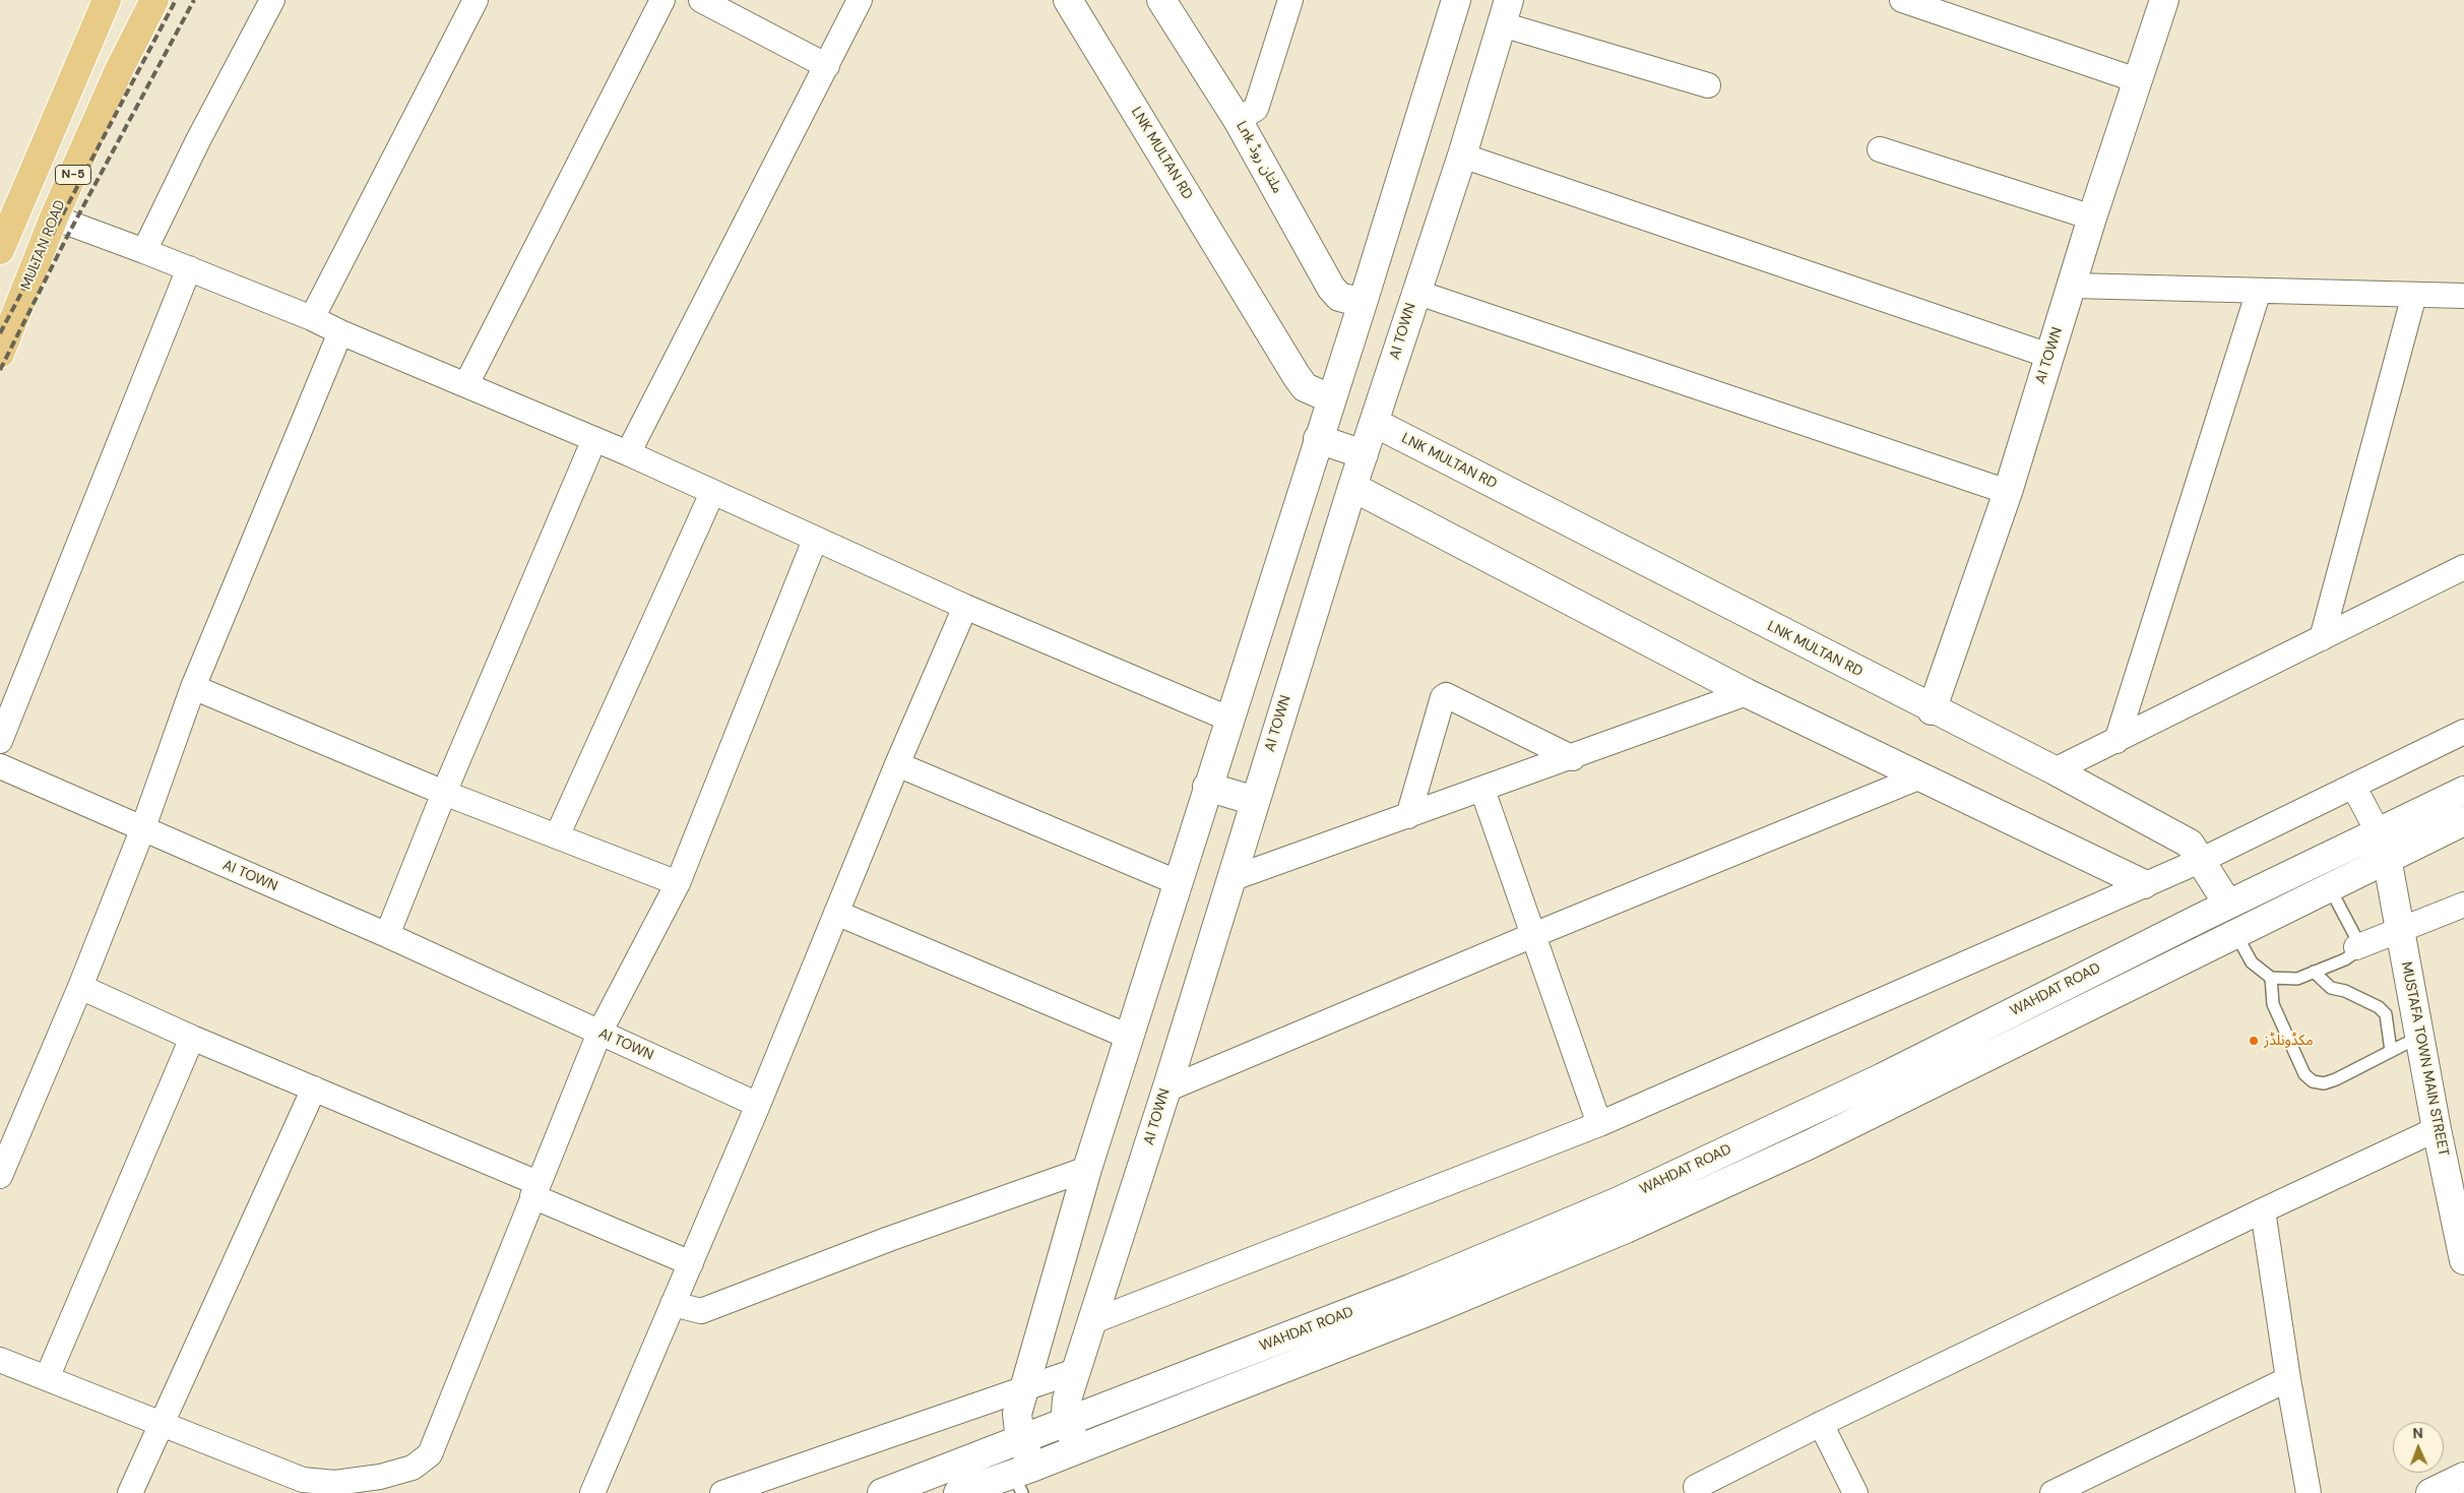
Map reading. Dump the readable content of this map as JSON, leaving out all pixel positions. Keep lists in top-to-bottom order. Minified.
{"streets":{"main road":["N-5","MULTAN ROAD"],"street":["LNK MULTAN RD","Lnk ملتان روڈ","AI TOWN","WAHDAT ROAD","MUSTAFA TOWN MAIN STREET"]},"crossings":[["LNK MULTAN RD","AI TOWN"],["LNK MULTAN RD","WAHDAT ROAD"],["AI TOWN","WAHDAT ROAD"],["WAHDAT ROAD","MUSTAFA TOWN MAIN STREET"]],"places":["مکڈونلڈز"],"north":"top"}
